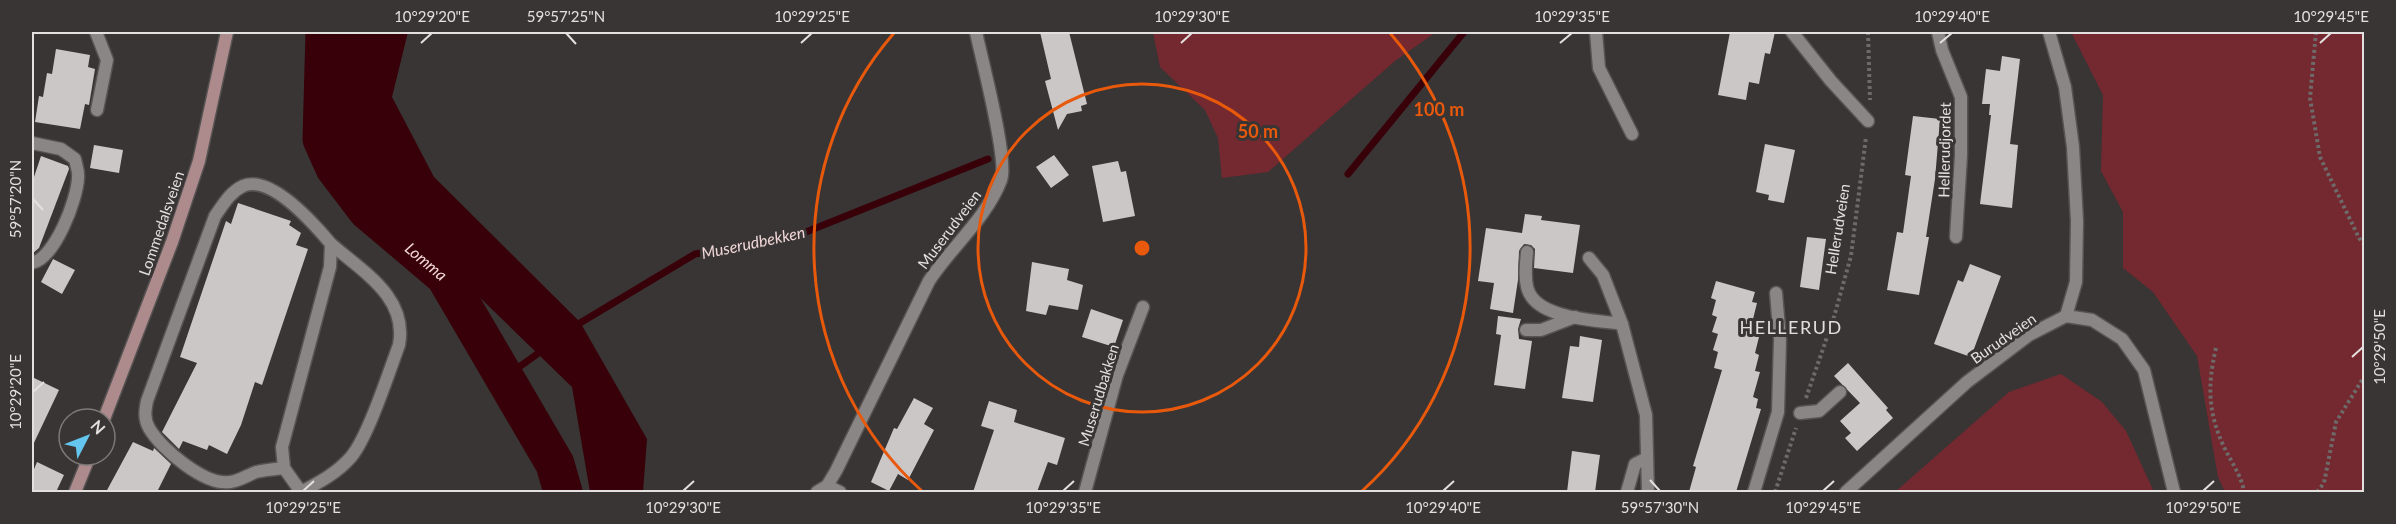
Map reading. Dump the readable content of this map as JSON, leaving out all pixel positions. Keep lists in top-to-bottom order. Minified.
{"streets":{"main road":["Lommedalsveien"],"street":["Hellerudjordet","Muserudveien","Burudveien","Muserudbakken"],"path":["Hellerudveien"]},"districts":["HELLERUD"],"water":["Muserudbekken","Lomma"],"north":"top right","coordinates":["10°29'20\"E","59°57'25\"N","10°29'25\"E","10°29'30\"E","10°29'35\"E","10°29'40\"E","10°29'45\"E","59°57'20\"N","10°29'50\"E","59°57'30\"N"],"rings":["100 m","50 m"]}
